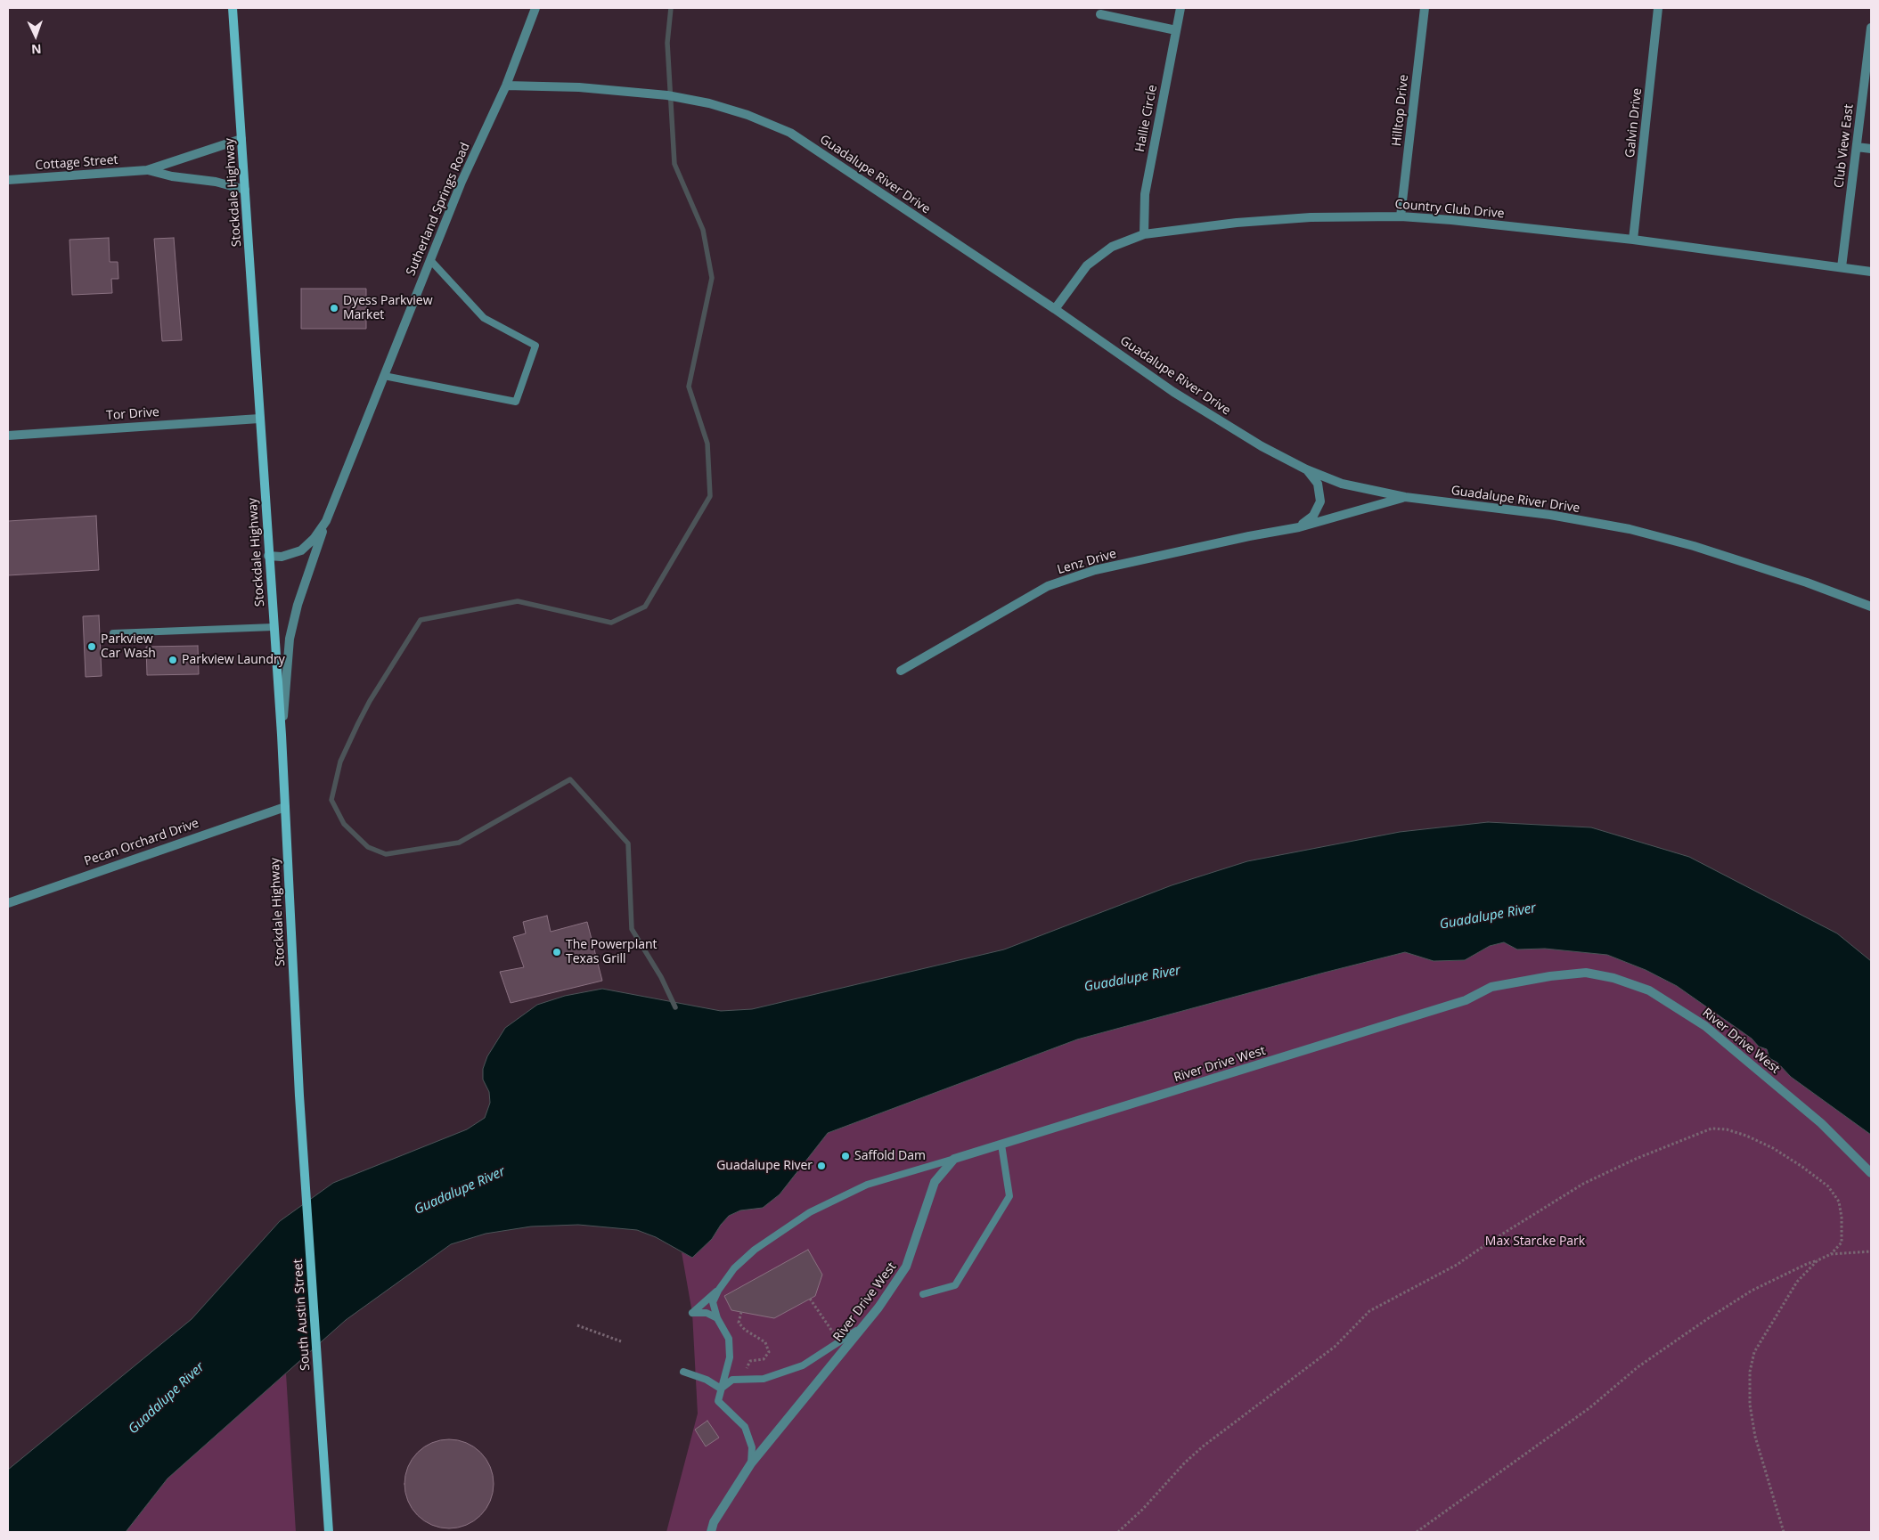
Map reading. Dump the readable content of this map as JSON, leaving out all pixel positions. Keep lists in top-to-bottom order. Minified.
{"streets":{"main road":["Stockdale Highway","South Austin Street"],"street":["Hilltop Drive","Hallie Circle","Galvin Drive","Club View East","Cottage Street","Guadalupe River Drive","Sutherland Springs Road","Country Club Drive","Tor Drive","Lenz Drive","Pecan Orchard Drive","River Drive West"]},"crossings":[["Hilltop Drive","Country Club Drive"],["Hallie Circle","Country Club Drive"],["Galvin Drive","Country Club Drive"],["Club View East","Country Club Drive"],["Cottage Street","Stockdale Highway"],["Guadalupe River Drive","Sutherland Springs Road"],["Guadalupe River Drive","Country Club Drive"],["Guadalupe River Drive","Lenz Drive"],["Stockdale Highway","Sutherland Springs Road"],["Stockdale Highway","Tor Drive"],["Stockdale Highway","Pecan Orchard Drive"],["Stockdale Highway","South Austin Street"]],"water":["Guadalupe River"],"parks":["Max Starcke Park"],"places":["Dyess Parkview Market","Parkview Car Wash","Parkview Laundry","The Powerplant Texas Grill","Saffold Dam","Guadalupe River"],"north":"bottom"}
